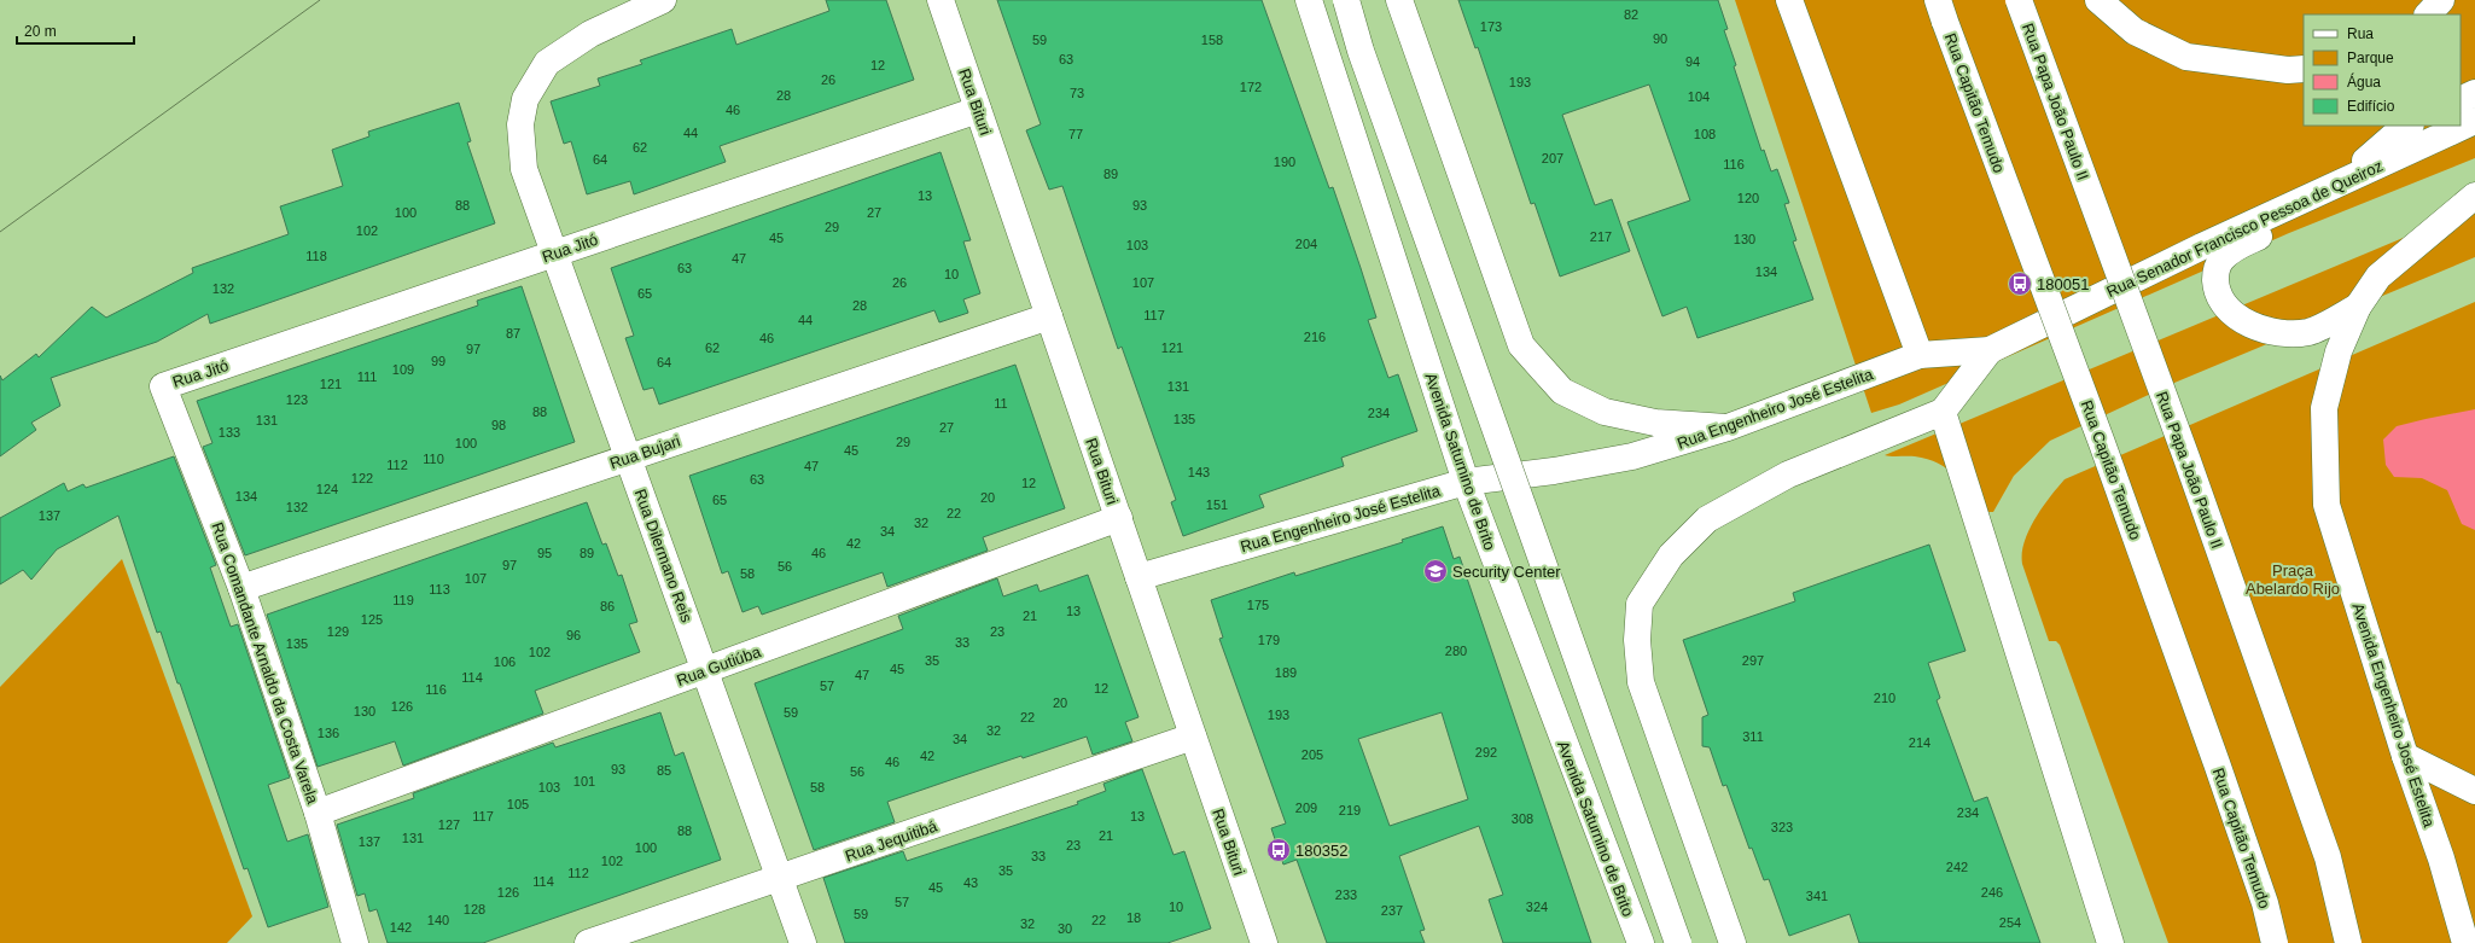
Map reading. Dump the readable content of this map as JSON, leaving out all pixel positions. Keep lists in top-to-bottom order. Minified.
{"streets":{"main road":["Rua Bituri","Rua Papa João Paulo II","Rua Capitão Temudo","Rua Senador Francisco Pessoa de Queiroz","Rua Jitó","Rua Engenheiro José Estelita","Rua Bujari","Avenida Saturnino de Brito","Rua Dilermano Reis","Rua Comandante Arnaldo da Costa Varela","Rua Gutiúba","Avenida Engenheiro José Estelita","Rua Jequitibá"]},"crossings":[["Rua Bituri","Rua Jitó"],["Rua Bituri","Rua Engenheiro José Estelita"],["Rua Bituri","Rua Bujari"],["Rua Bituri","Rua Gutiúba"],["Rua Bituri","Rua Jequitibá"],["Rua Senador Francisco Pessoa de Queiroz","Rua Engenheiro José Estelita"],["Rua Jitó","Rua Dilermano Reis"],["Rua Jitó","Rua Comandante Arnaldo da Costa Varela"],["Rua Engenheiro José Estelita","Avenida Saturnino de Brito"],["Rua Bujari","Rua Dilermano Reis"],["Rua Bujari","Rua Comandante Arnaldo da Costa Varela"],["Rua Dilermano Reis","Rua Gutiúba"],["Rua Dilermano Reis","Rua Jequitibá"],["Rua Comandante Arnaldo da Costa Varela","Rua Gutiúba"]],"parks":["Praça Abelardo Rijo"],"places":{"bus stop":["180051","180352"],"school or university":["Security Center"]},"house_numbers":["82","173","90","59","158","63","94","12","26","193","172","73","28","104","46","44","77","108","62","207","64","190","116","89","13","120","88","93","100","27","29","102","217","45","130","204","103","118","47","63","134","10","26","107","132","65","28","117","44","87","216","46","62","121","97","99","64","109","111","121","131","123","11","88","234","135","131","98","27","133","29","100","45","110","112","47","143","122","63","12","124","134","20","65","151","132","22","137","32","34","42","95","89","46","97","56","58","107","113","119","175","86","13","21","125","129","23","96","179","33","135","280","102","35","297","106","45","189","47","114","57","12","116","210","20","126","130","59","193","22","32","136","311","34","214","292","205","42","46","93","85","56","101","103","58","105","209","219","234","117","13","308","127","323","88","21","131","137","23","100","33","102","242","35","112","114","43","45","126","246","233","341","57","10","324","128","237","59","18","140","22","254","32","142","30"],"legend":["Rua","Parque","Água","Edifício"],"scale_bar":"20 m"}
